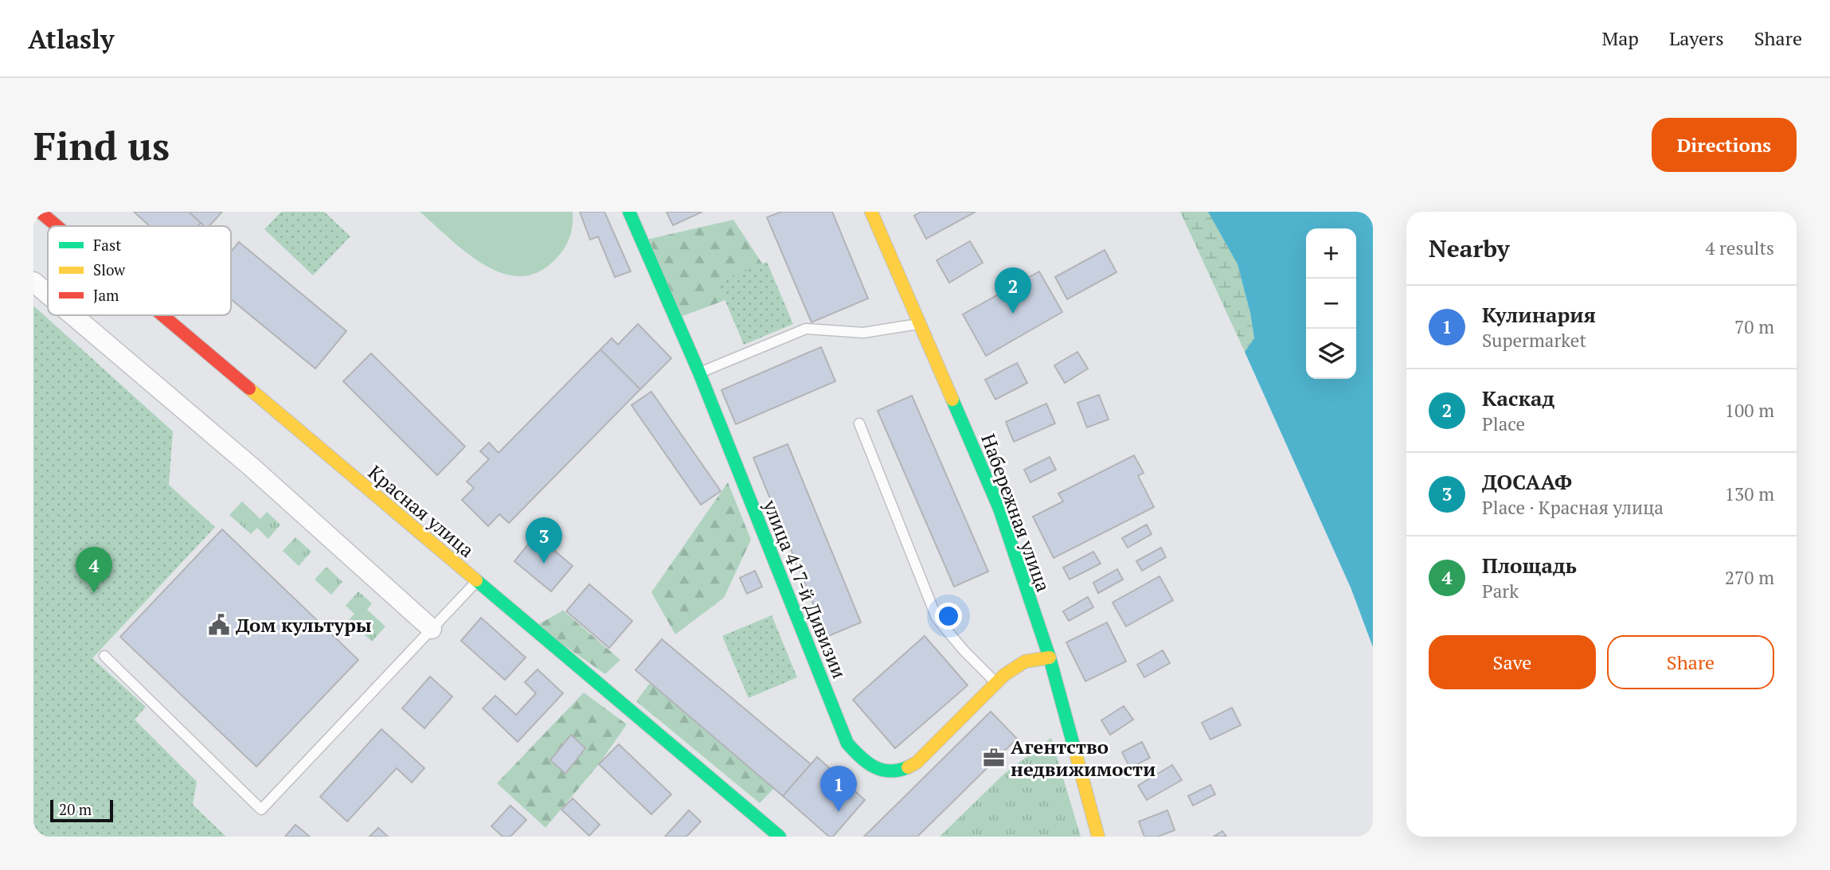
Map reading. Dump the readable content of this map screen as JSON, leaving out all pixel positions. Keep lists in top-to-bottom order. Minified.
{"streets":{"street":["Красная улица","Набережная улица","улица 417-й Дивизии"]},"crossings":[["Набережная улица","улица 417-й Дивизии"]],"places":{"public building":["Дом культуры"],"office":["Агентство недвижимости"]},"legend":["Fast","Slow","Jam"],"scale_bar":"20 m","page":{"header":"Atlasly","nav":["Map","Layers","Share"],"buttons":["Directions",["Save","Share"]],"title":"Find us","heading":["Nearby","4 results"],"map_buttons":["+","−"],"pins":["2","3","4","1"],"list":[{"mark":"1","name":"Кулинария","note":"Supermarket","value":"70 m"},{"mark":"2","name":"Каскад","note":"Place","value":"100 m"},{"mark":"3","name":"ДОСААФ","note":"Place · Красная улица","value":"130 m"},{"mark":"4","name":"Площадь","note":"Park","value":"270 m"}],"scale":"20 m"}}
